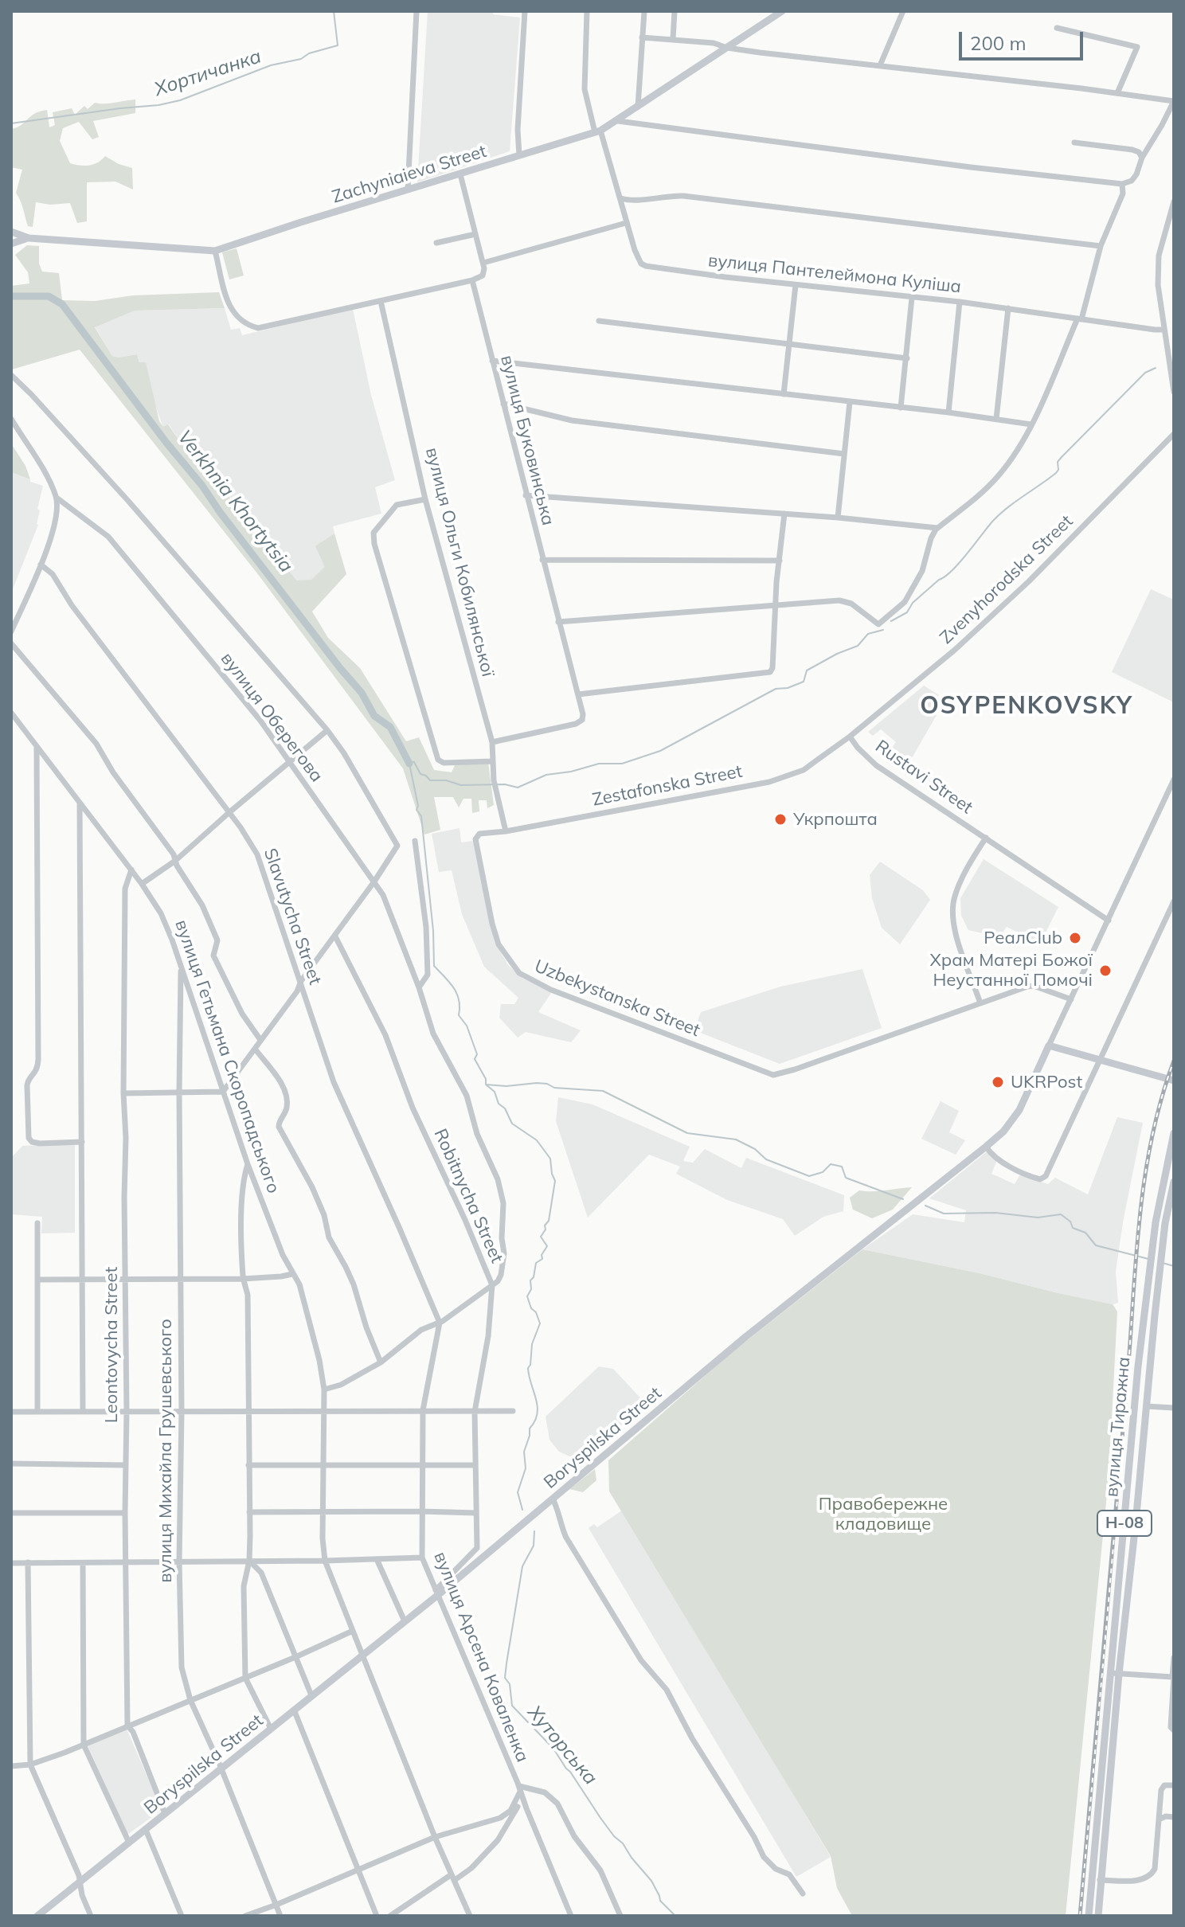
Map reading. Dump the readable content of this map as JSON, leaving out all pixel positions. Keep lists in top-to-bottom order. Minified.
{"streets":{"main road":["Zachyniaieva Street","вулиця Тиражна","Boryspilska Street","Н-08"],"street":["вулиця Пантелеймона Куліша","вулиця Буковинська","вулиця Ольги Кобилянської","Zvenyhorodska Street","вулиця Оберегова","Rustavi Street","Zestafonska Street","Slavutycha Street","Uzbekystanska Street","вулиця Гетьмана Скоропадського","Robitnycha Street","Leontovycha Street","вулиця Михайла Грушевського","вулиця Арсена Коваленка"]},"crossings":[["Zachyniaieva Street","вулиця Пантелеймона Куліша"],["вулиця Буковинська","вулиця Ольги Кобилянської"],["вулиця Ольги Кобилянської","Zestafonska Street"],["Zvenyhorodska Street","Rustavi Street"],["Zvenyhorodska Street","Zestafonska Street"],["вулиця Оберегова","Robitnycha Street"],["Rustavi Street","Zestafonska Street"],["Rustavi Street","Boryspilska Street"],["Zestafonska Street","Uzbekystanska Street"],["Slavutycha Street","вулиця Арсена Коваленка"],["вулиця Гетьмана Скоропадського","Leontovycha Street"],["вулиця Гетьмана Скоропадського","Boryspilska Street"],["вулиця Гетьмана Скоропадського","вулиця Михайла Грушевського"],["Leontovycha Street","Boryspilska Street"],["Boryspilska Street","вулиця Михайла Грушевського"],["Boryspilska Street","вулиця Арсена Коваленка"]],"districts":["OSYPENKOVSKY"],"water":["Хортичанка","Verkhnia Khortytsia","Хуторська"],"parks":["Правобережне кладовище"],"places":["Укрпошта","РеалClub","Храм Матері Божої Неустанної Помочі","UKRPost"],"scale_bar":"200 m"}
